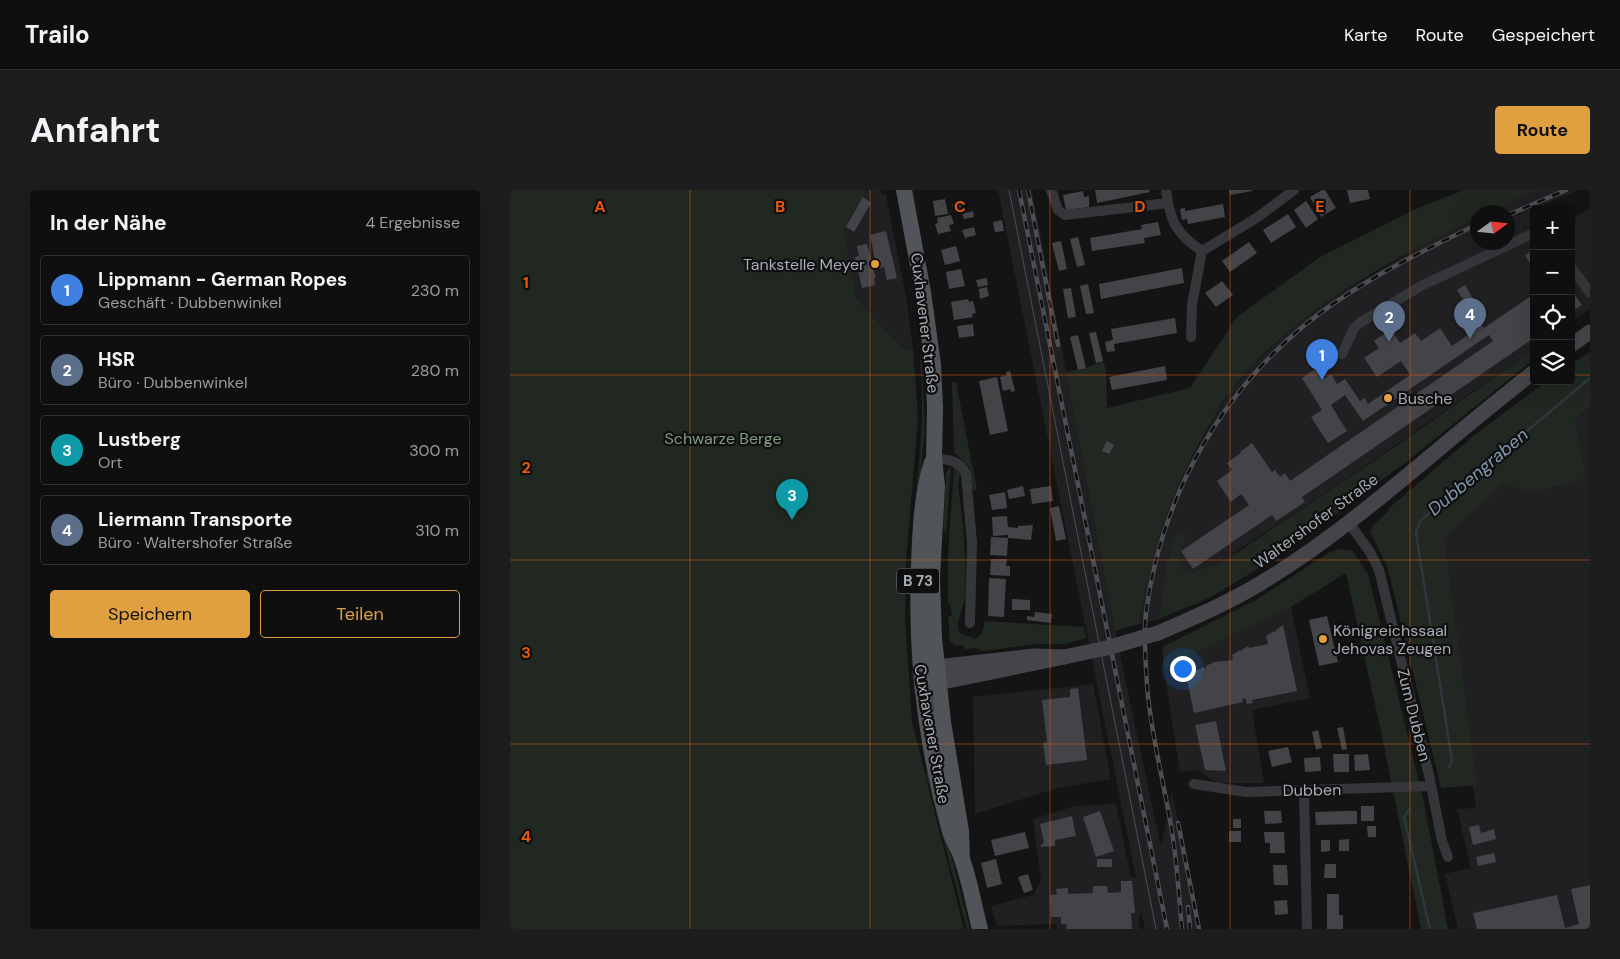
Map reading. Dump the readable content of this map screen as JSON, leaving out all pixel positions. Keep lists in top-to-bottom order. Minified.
{"streets":{"main road":["Cuxhavener Straße","Waltershofer Straße","B 73"],"street":["Zum Dubben","Dubben"]},"crossings":[["Cuxhavener Straße","Waltershofer Straße"],["Waltershofer Straße","Zum Dubben"],["Zum Dubben","Dubben"]],"water":["Dubbengraben"],"parks":["Schwarze Berge"],"places":["Tankstelle Meyer","Busche","Königreichssaal Jehovas Zeugen"],"north":"right","page":{"header":"Trailo","nav":["Karte","Route","Gespeichert"],"buttons":["Route",["Speichern","Teilen"]],"title":"Anfahrt","heading":["In der Nähe","4 Ergebnisse"],"map_buttons":["+","−"],"list":[{"mark":"1","name":"Lippmann - German Ropes","note":"Geschäft · Dubbenwinkel","value":"230 m"},{"mark":"2","name":"HSR","note":"Büro · Dubbenwinkel","value":"280 m"},{"mark":"3","name":"Lustberg","note":"Ort","value":"300 m"},{"mark":"4","name":"Liermann Transporte","note":"Büro · Waltershofer Straße","value":"310 m"}],"pins":["4","2","1","3"]},"grid":{"columns":["A","B","C","D","E"],"rows":["1","2","3","4"]}}
